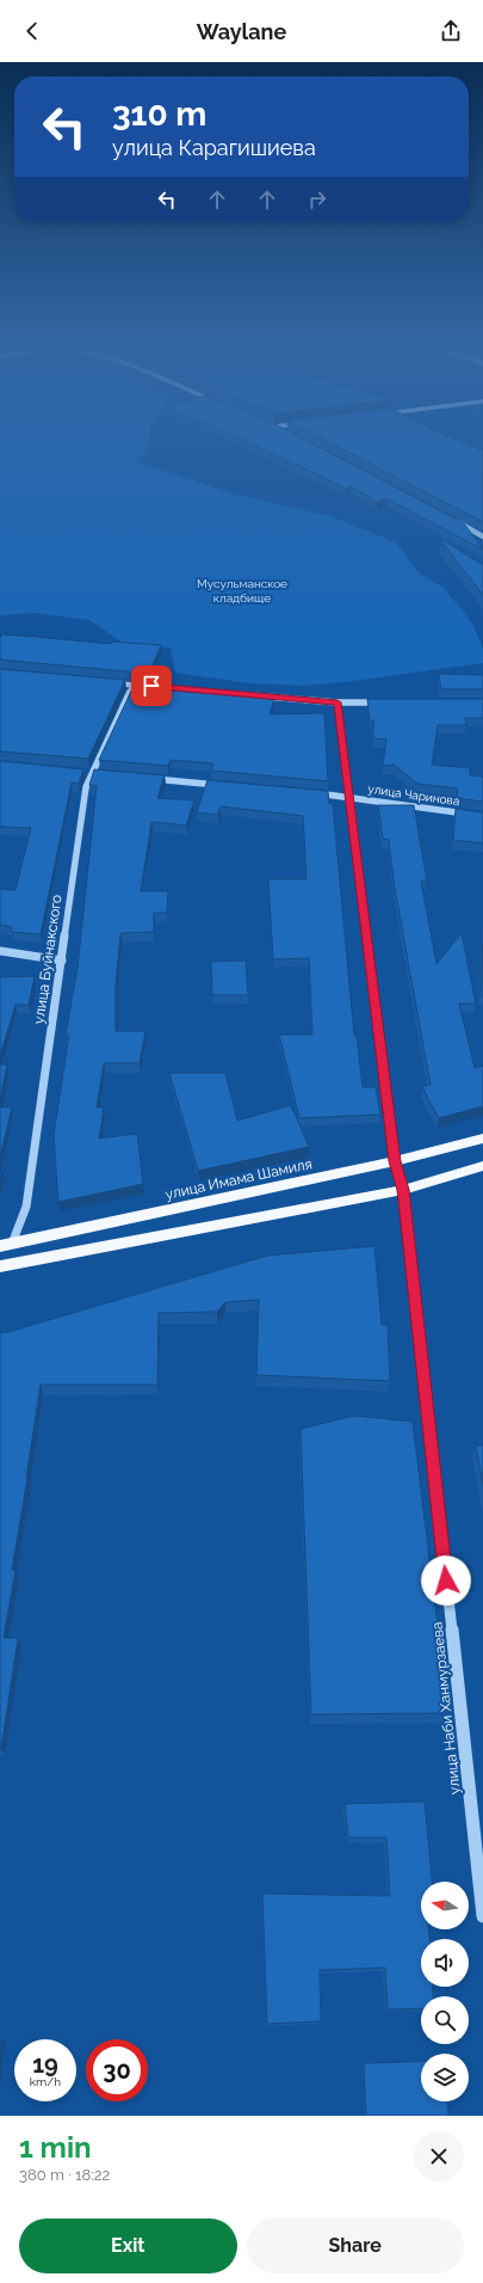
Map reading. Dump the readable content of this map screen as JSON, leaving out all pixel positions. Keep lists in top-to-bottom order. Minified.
{"streets":{"main road":["улица Имама Шамиля"],"street":["улица Чаринова","улица Буйнакского","улица Наби Ханмурзаева"]},"crossings":[["улица Чаринова","улица Наби Ханмурзаева"],["улица Буйнакского","улица Имама Шамиля"],["улица Имама Шамиля","улица Наби Ханмурзаева"]],"parks":["Мусульманское кладбище"],"north":"left","page":{"header":"Waylane","turn":["310 m","улица Карагишиева"],"speed":"19 km/h","limit":"30","heading":["1 min","380 m · 18:22"],"buttons":["Exit","Share"]}}
